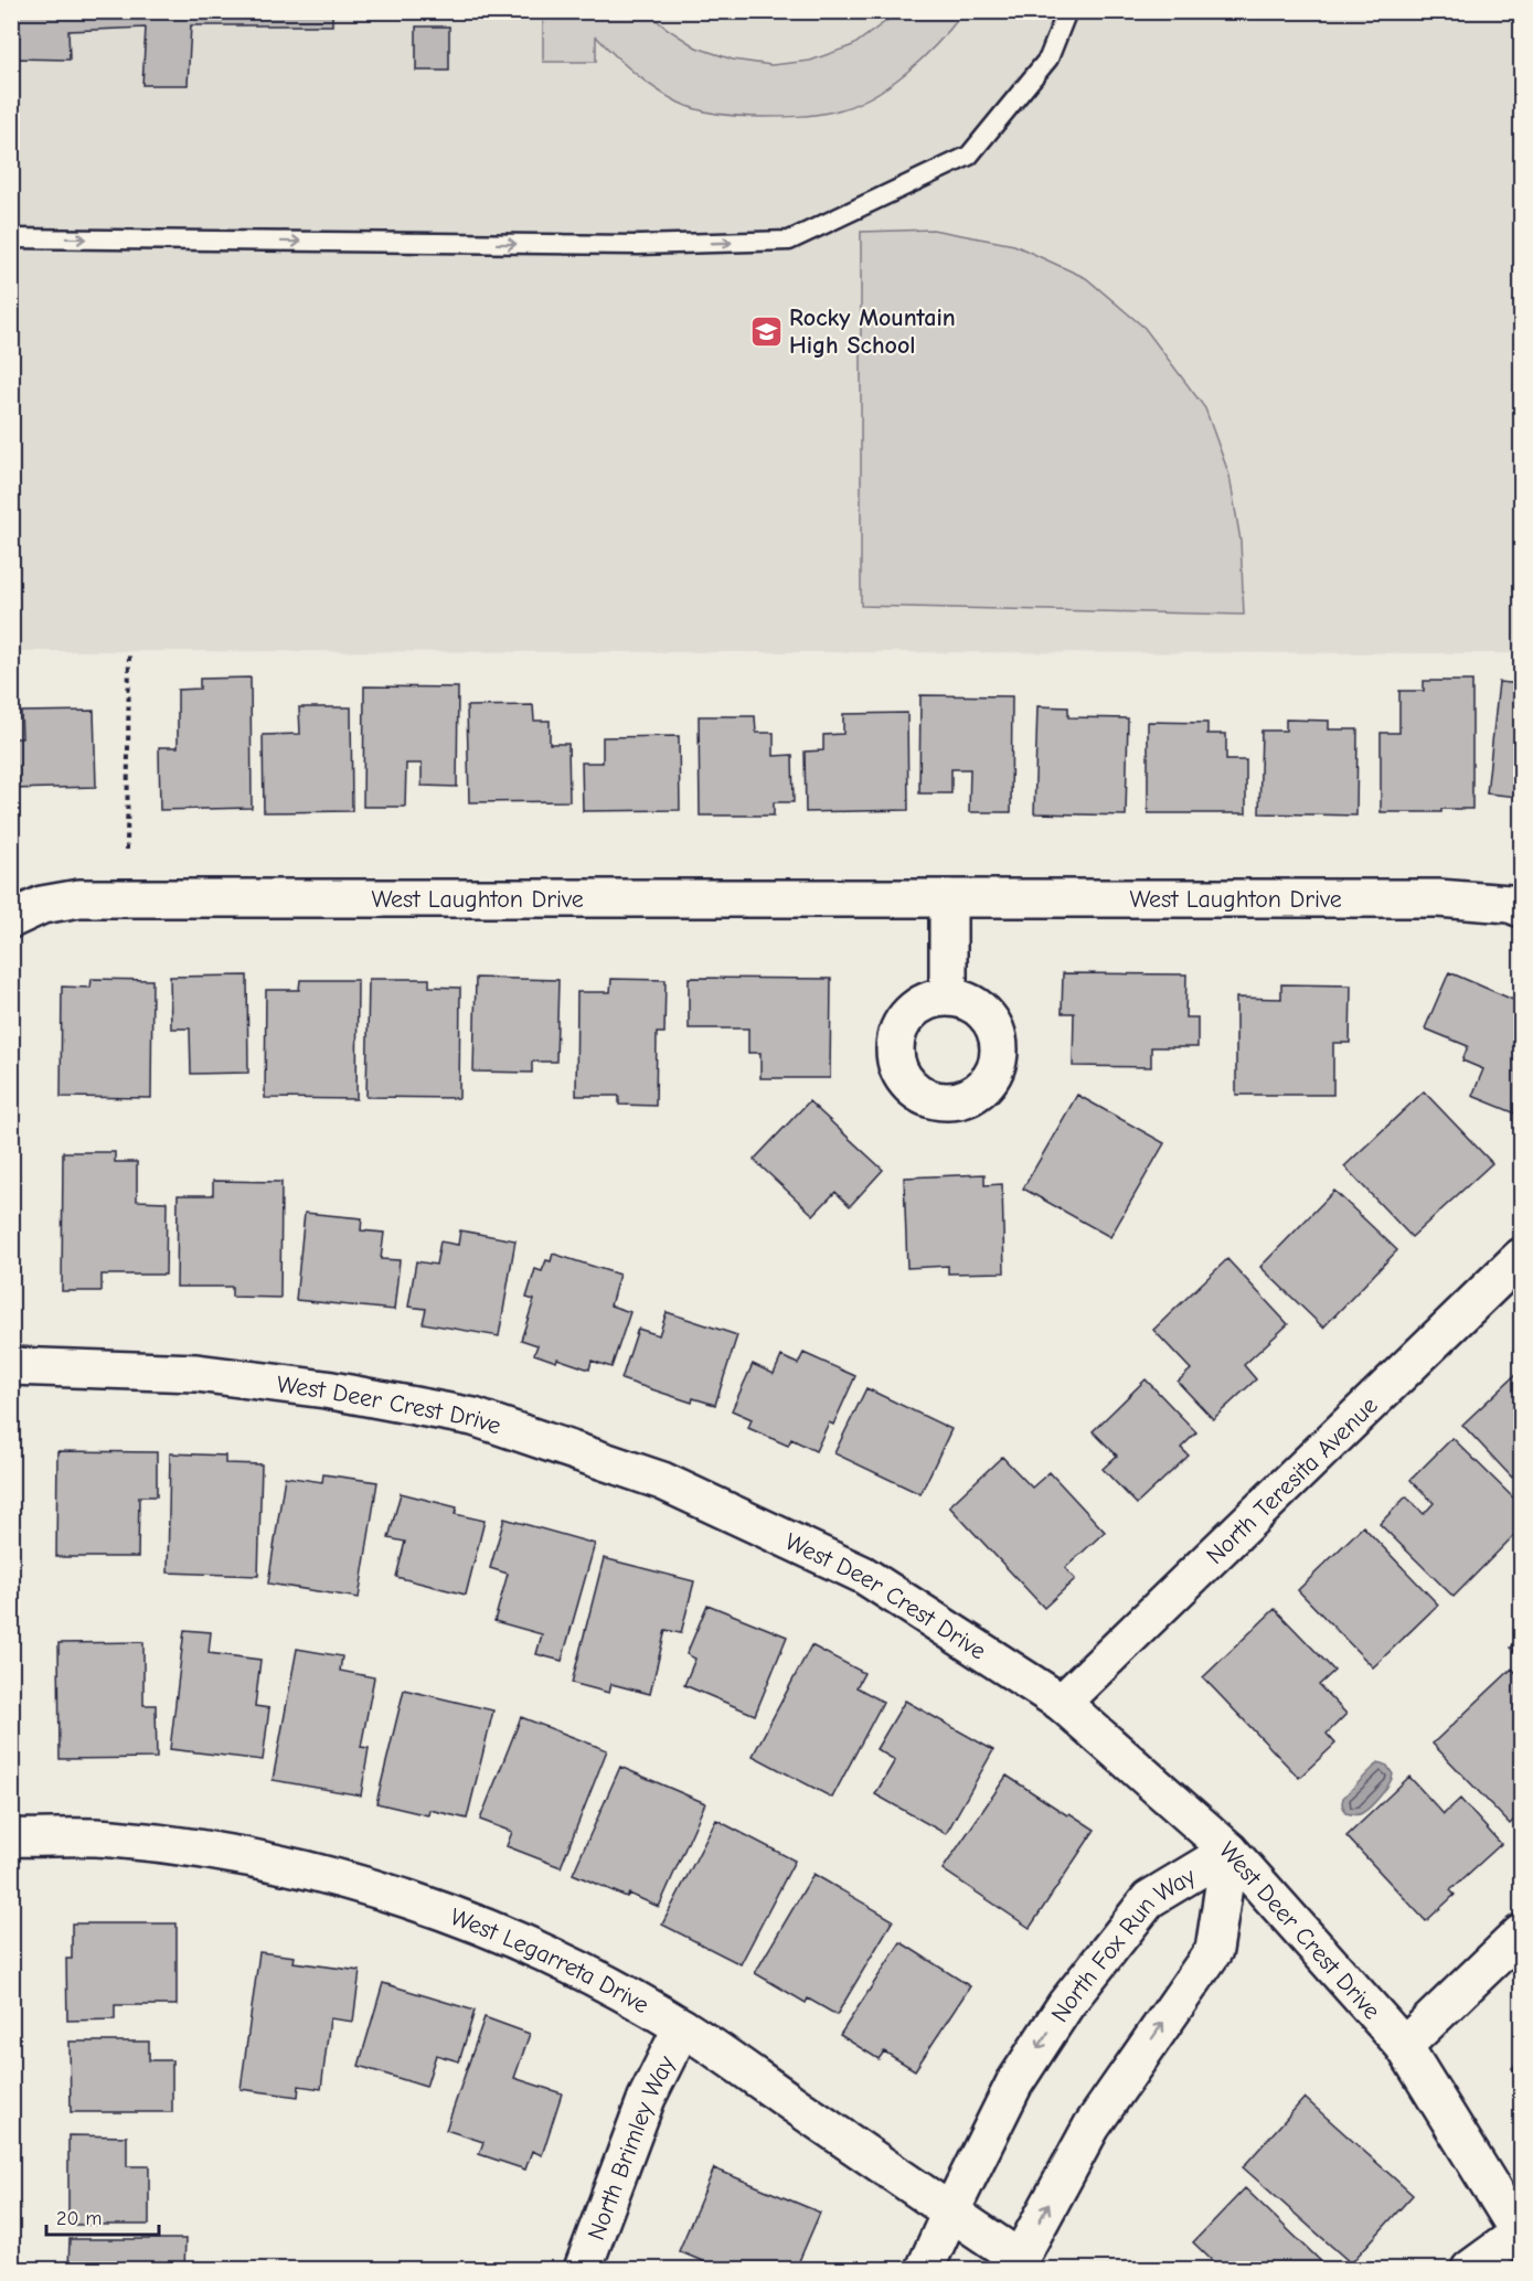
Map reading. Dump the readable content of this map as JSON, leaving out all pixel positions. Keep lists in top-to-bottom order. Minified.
{"streets":{"street":["West Laughton Drive","West Deer Crest Drive","North Teresita Avenue","North Fox Run Way","West Legarreta Drive","North Brimley Way"]},"crossings":[["West Deer Crest Drive","North Teresita Avenue"],["West Deer Crest Drive","North Fox Run Way"],["North Fox Run Way","West Legarreta Drive"],["West Legarreta Drive","North Brimley Way"]],"places":{"school or university":["Rocky Mountain High School"]},"scale_bar":"20 m"}
